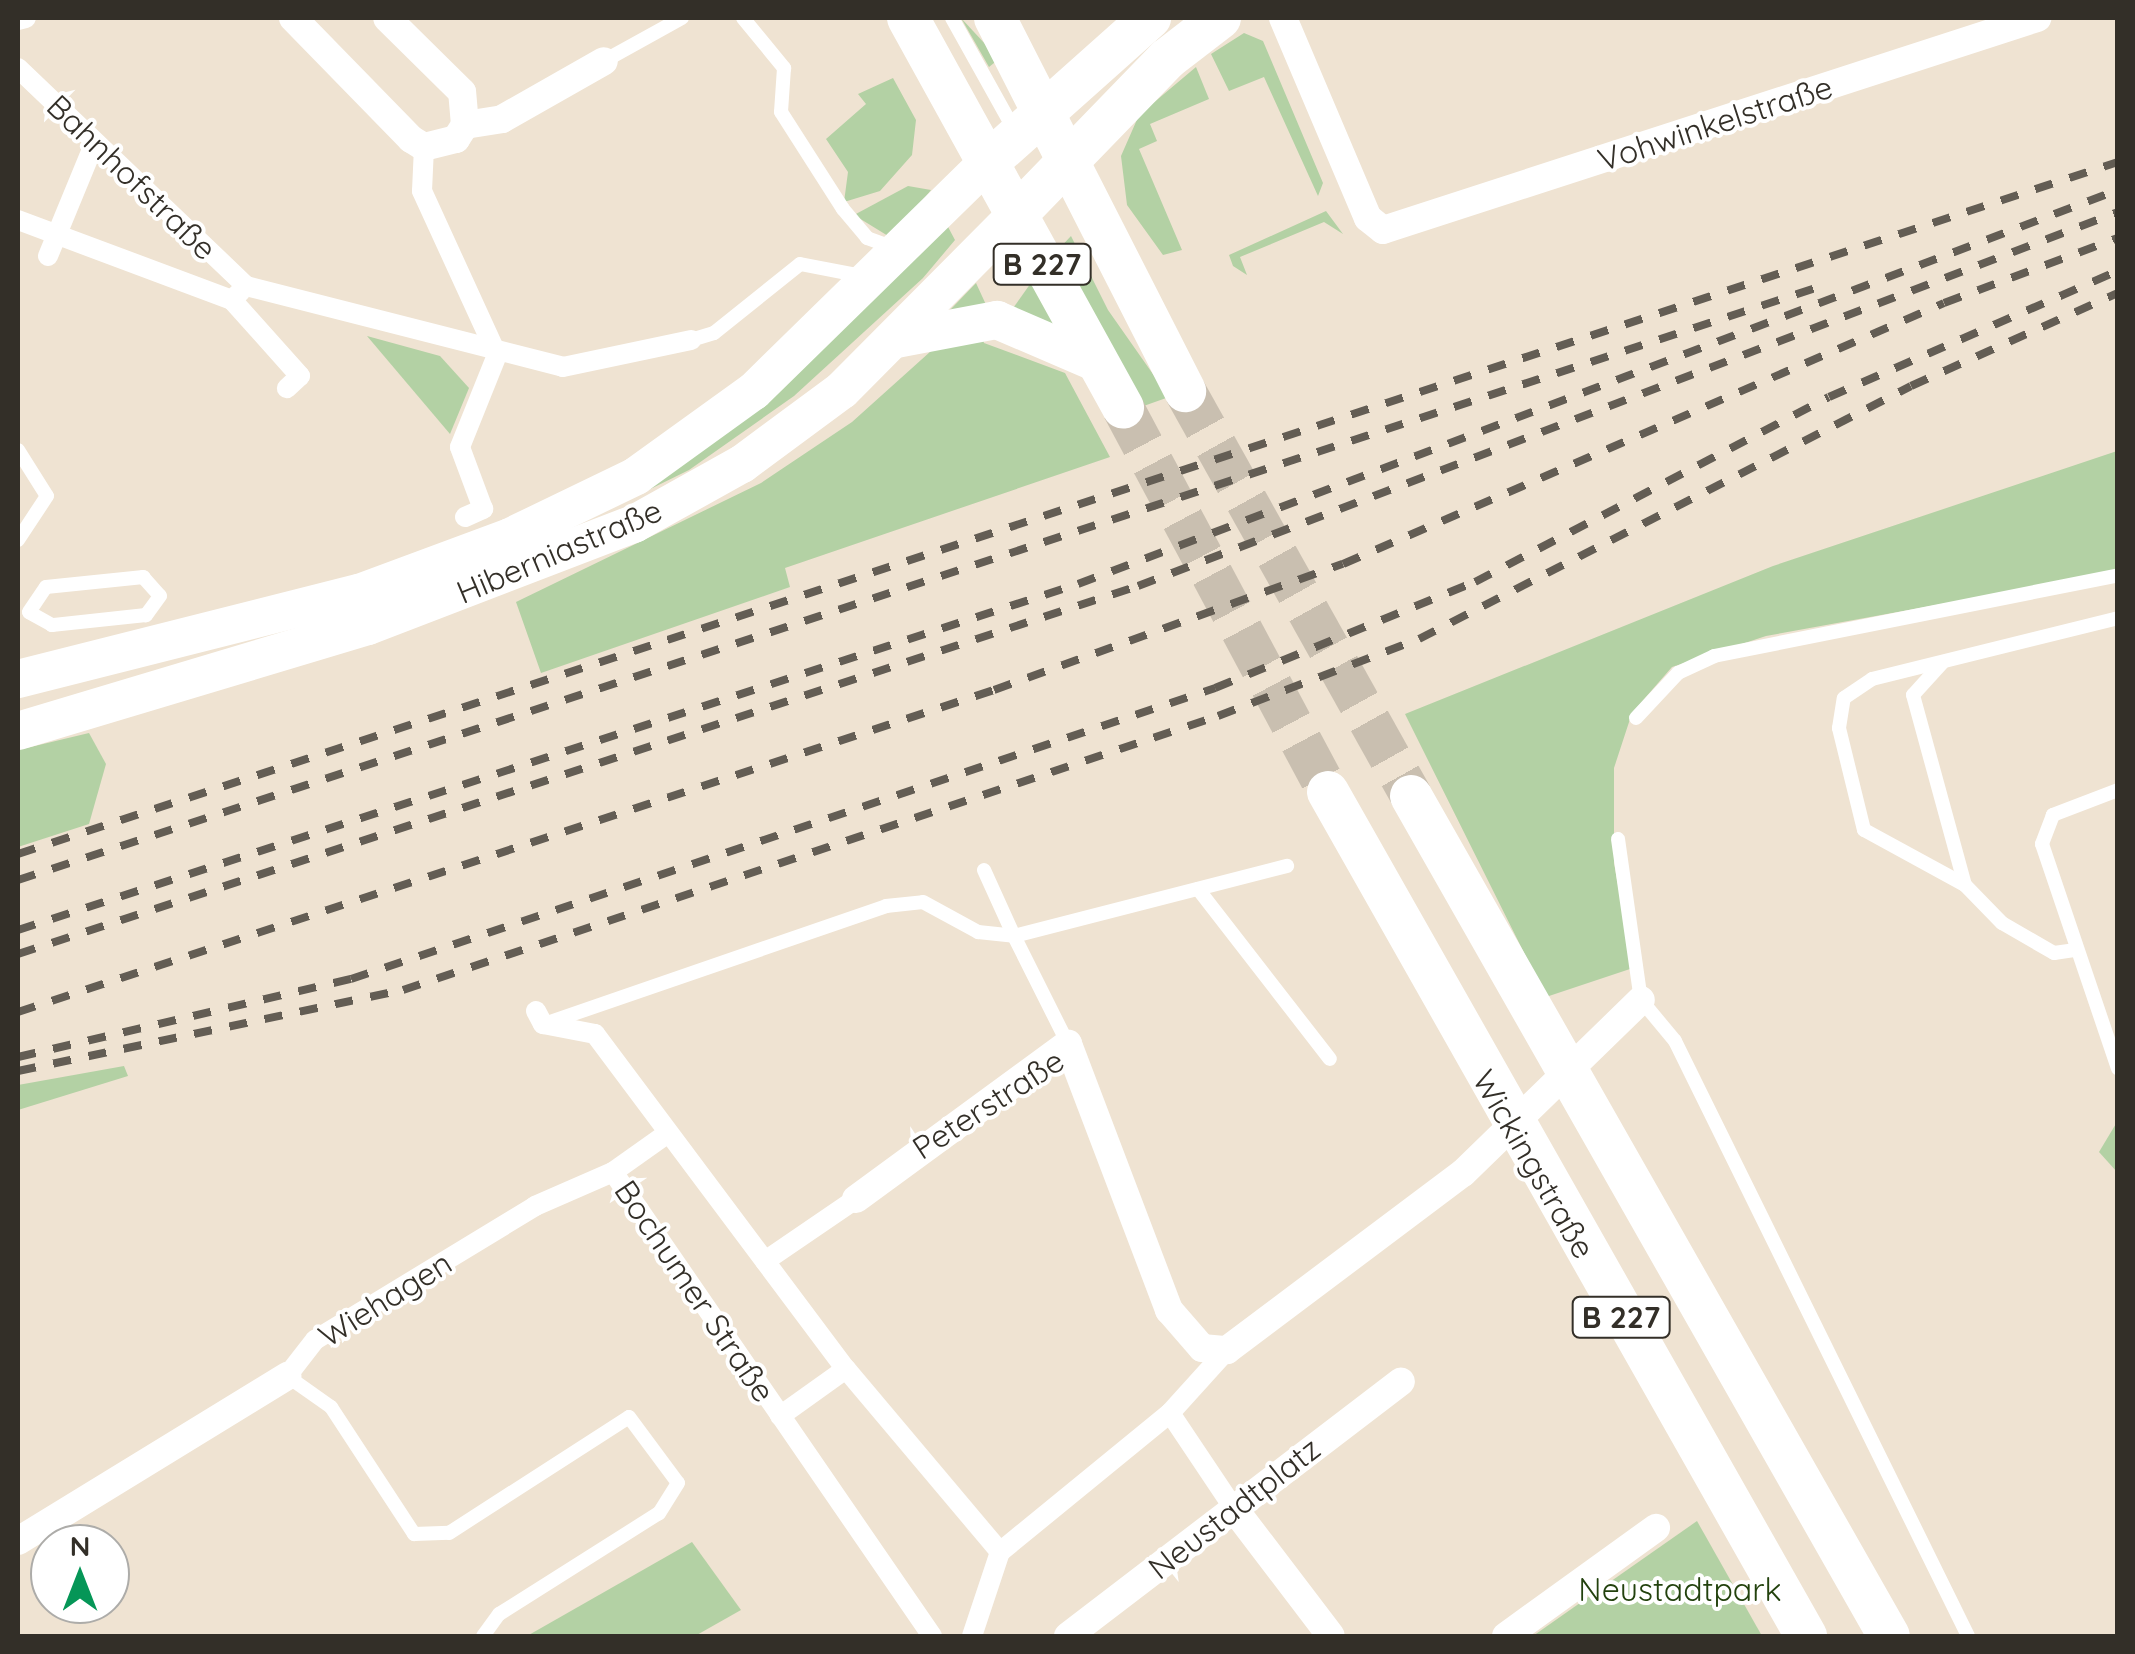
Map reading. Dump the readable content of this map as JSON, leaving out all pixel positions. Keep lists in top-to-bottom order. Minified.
{"streets":{"main road":["B 227","Hiberniastraße","Wickingstraße"],"street":["Vohwinkelstraße","Bahnhofstraße","Peterstraße","Bochumer Straße","Wiehagen","Neustadtplatz"]},"crossings":[["B 227","Hiberniastraße"],["Peterstraße","Bochumer Straße"],["Bochumer Straße","Wiehagen"]],"parks":["Neustadtpark"],"north":"top"}
